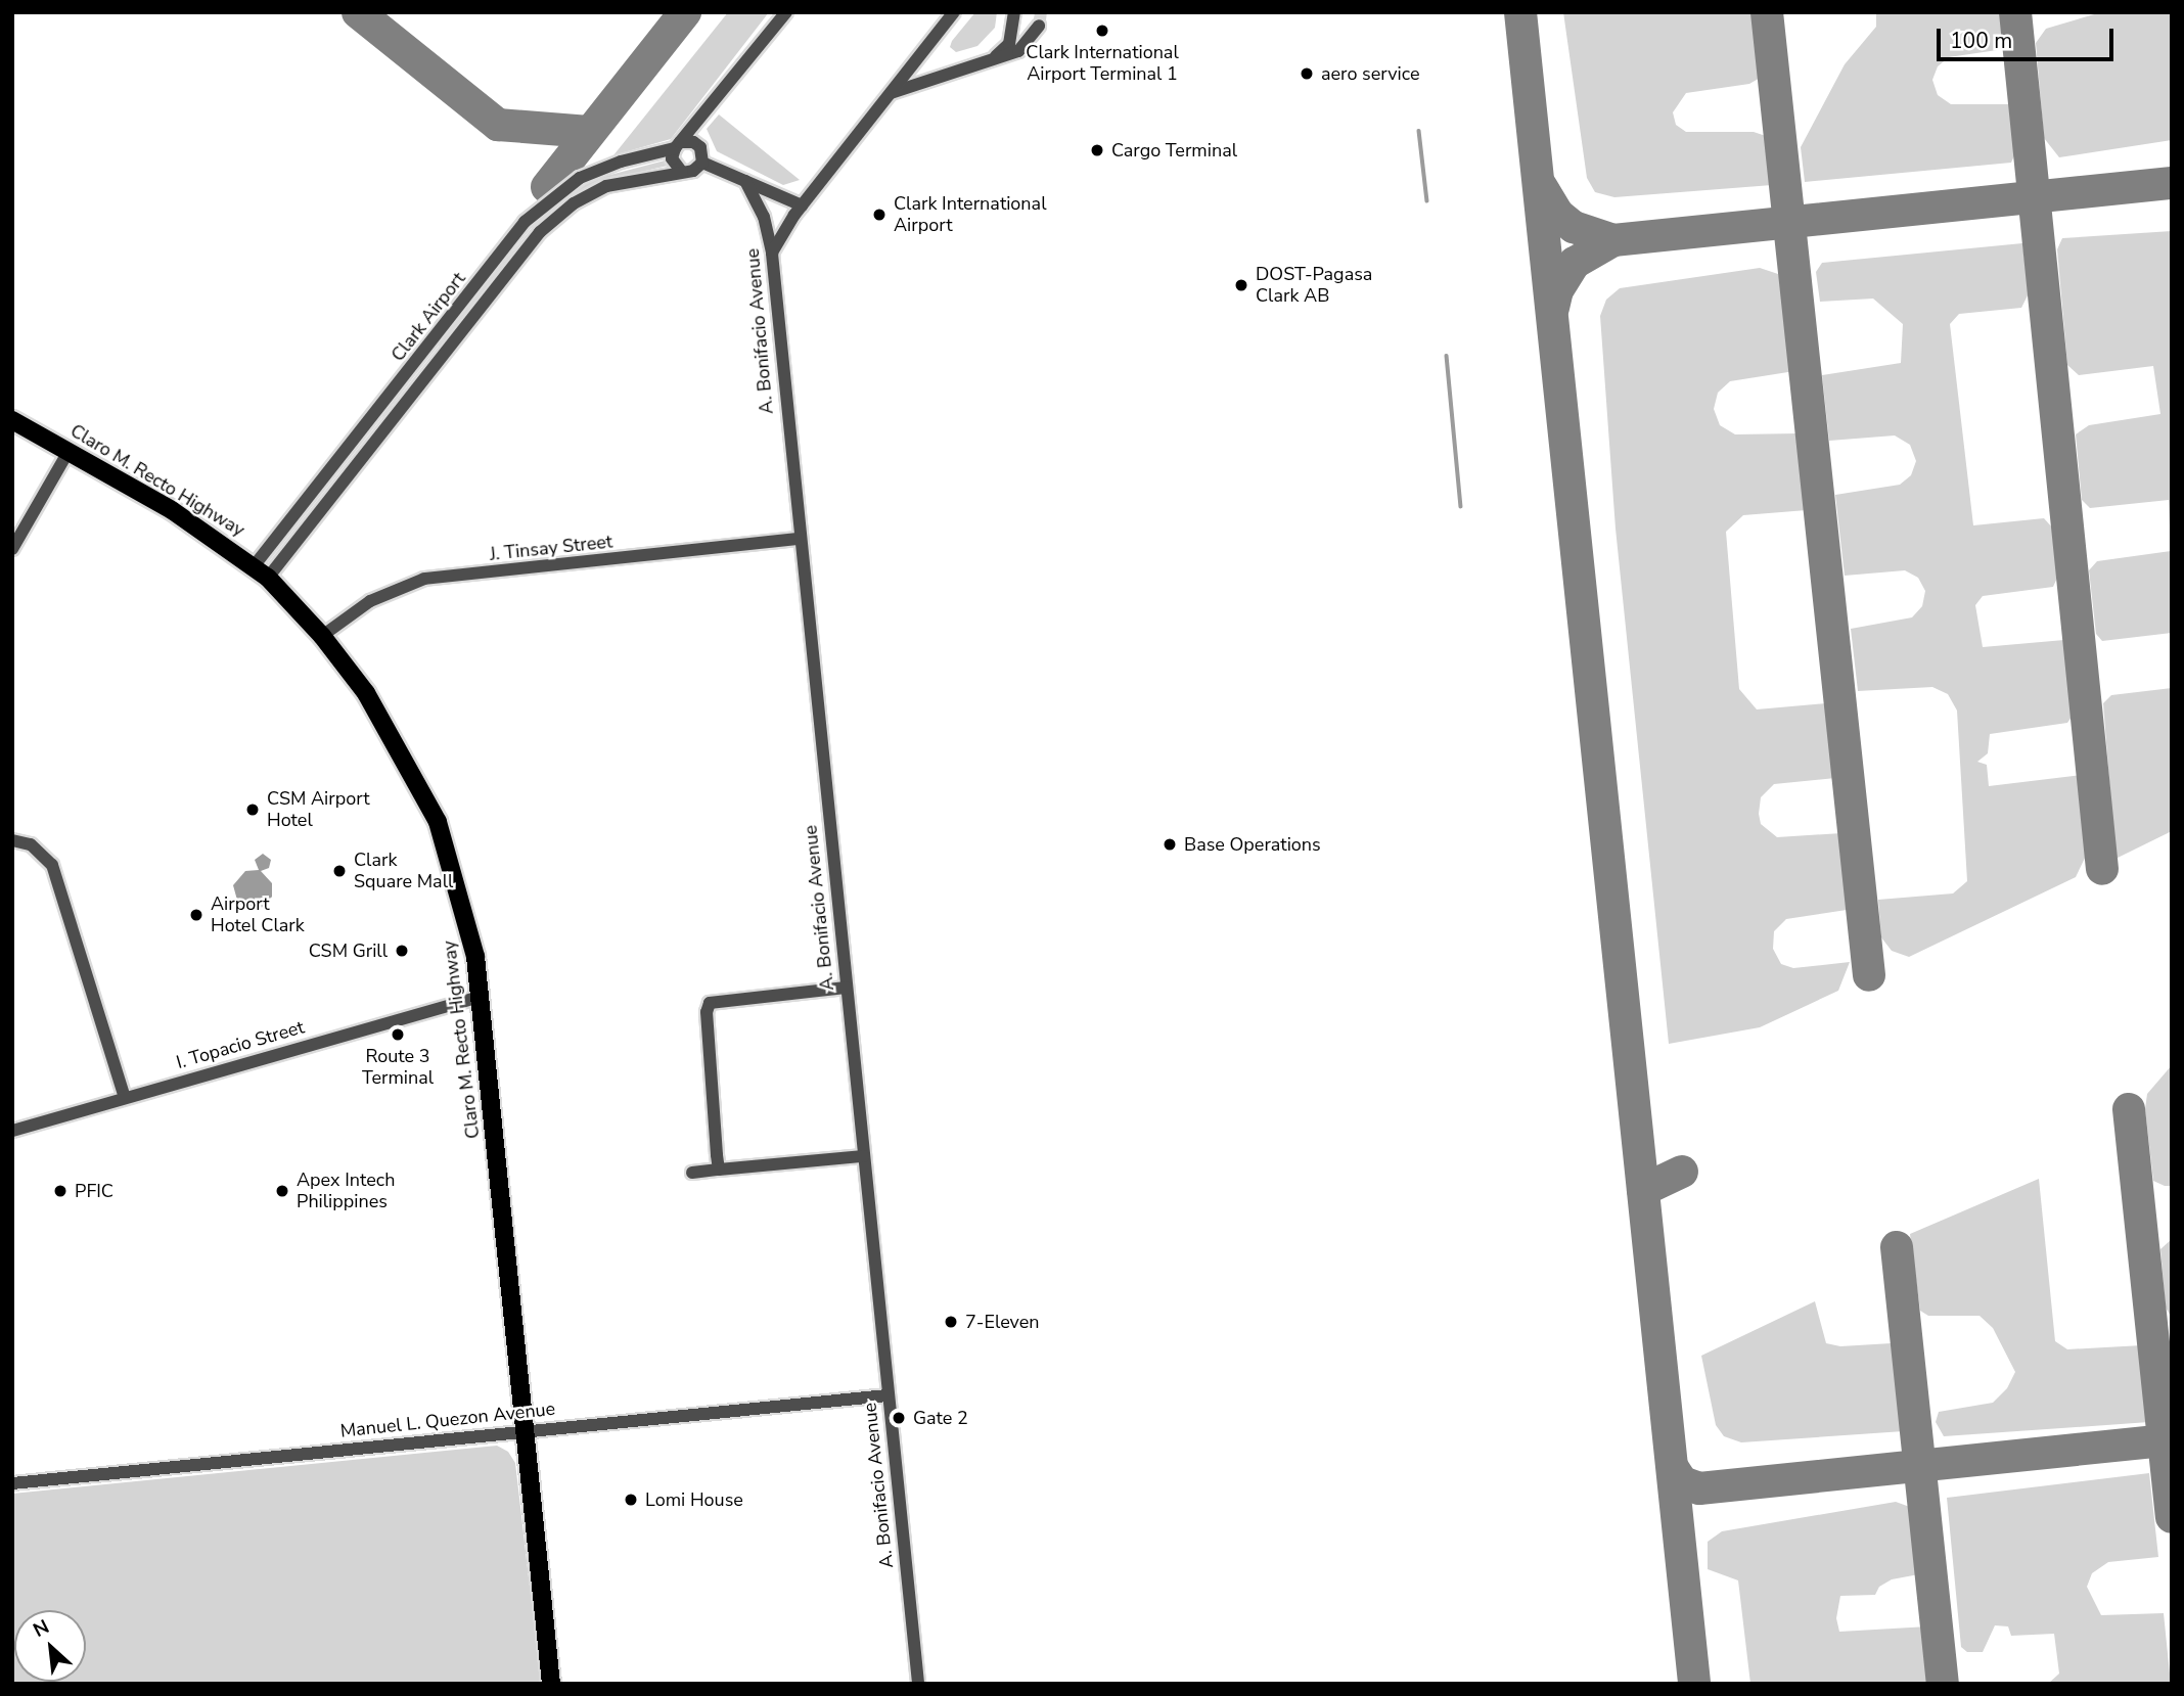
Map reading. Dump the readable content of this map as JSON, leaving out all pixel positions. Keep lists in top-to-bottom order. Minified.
{"streets":{"main road":["Claro M. Recto Highway"],"street":["Clark Airport","A. Bonifacio Avenue","J. Tinsay Street","I. Topacio Street","Manuel L. Quezon Avenue"]},"crossings":[["Clark Airport","Claro M. Recto Highway"],["A. Bonifacio Avenue","J. Tinsay Street"],["A. Bonifacio Avenue","Manuel L. Quezon Avenue"],["Claro M. Recto Highway","J. Tinsay Street"],["Claro M. Recto Highway","I. Topacio Street"],["Claro M. Recto Highway","Manuel L. Quezon Avenue"]],"places":["Clark International Airport Terminal 1","aero service","Cargo Terminal","Clark International Airport","DOST-Pagasa Clark AB","CSM Airport Hotel","Base Operations","Clark Square Mall","Airport Hotel Clark","CSM Grill","Route 3 Terminal","PFIC","Apex Intech Philippines","7-Eleven","Gate 2","Lomi House"],"scale_bar":"100 m","north":"top left"}
